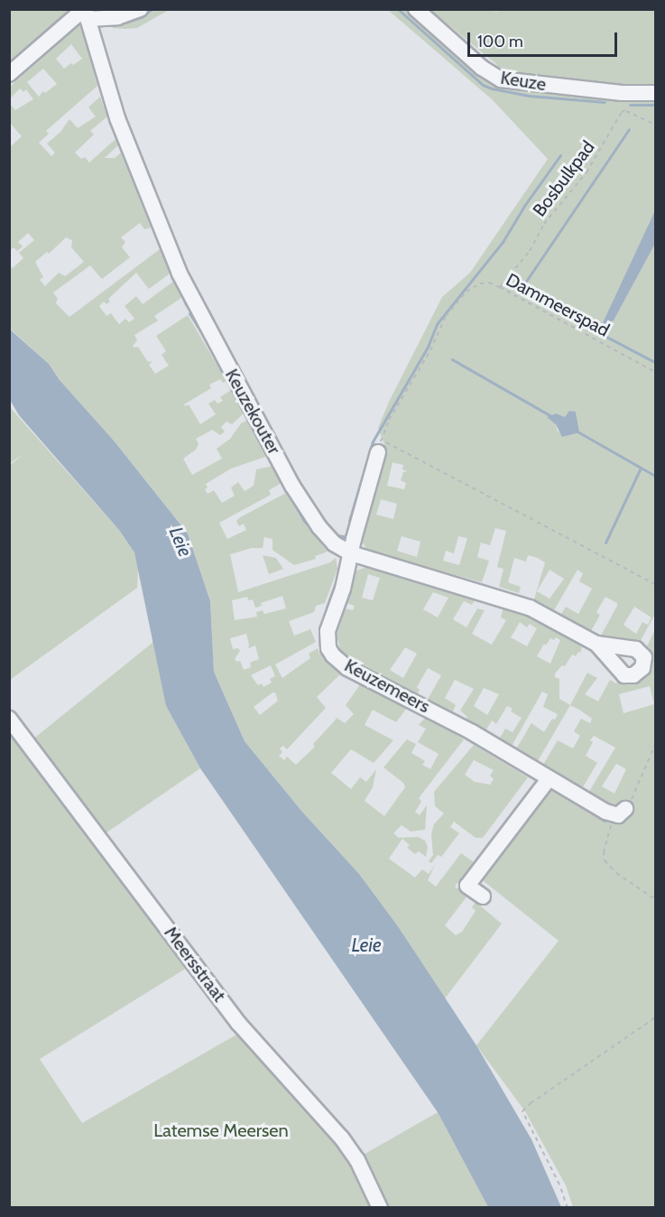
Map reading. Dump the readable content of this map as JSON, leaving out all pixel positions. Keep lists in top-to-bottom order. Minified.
{"streets":{"street":["Keuze","Keuzekouter","Keuzemeers","Meersstraat"],"path":["Bosbulkpad","Dammeerspad"]},"crossings":[["Bosbulkpad","Dammeerspad"],["Dammeerspad","Keuzemeers"],["Keuzekouter","Keuzemeers"]],"water":["Leie"],"parks":["Latemse Meersen"],"scale_bar":"100 m"}
